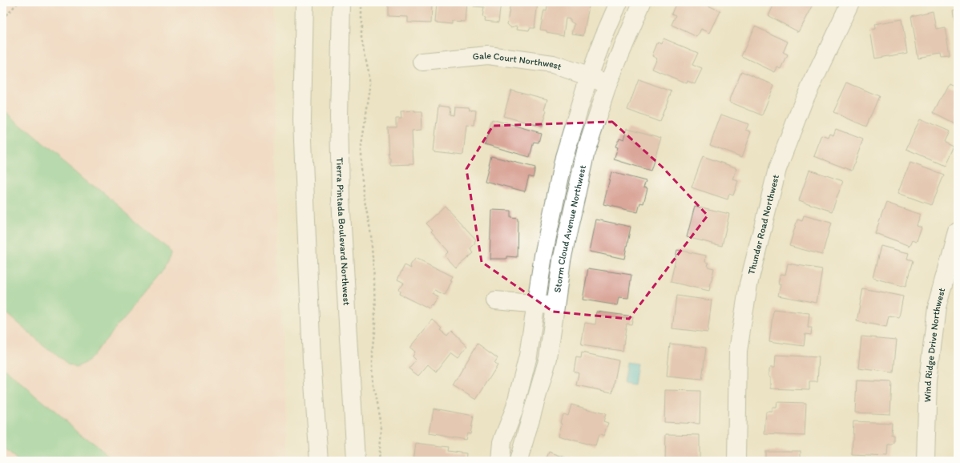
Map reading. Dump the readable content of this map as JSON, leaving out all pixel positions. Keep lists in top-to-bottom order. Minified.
{"streets":{"street":["Gale Court Northwest","Thunder Road Northwest","Storm Cloud Avenue Northwest","Tierra Pintada Boulevard Northwest","Wind Ridge Drive Northwest"]},"crossings":[["Gale Court Northwest","Storm Cloud Avenue Northwest"]]}
